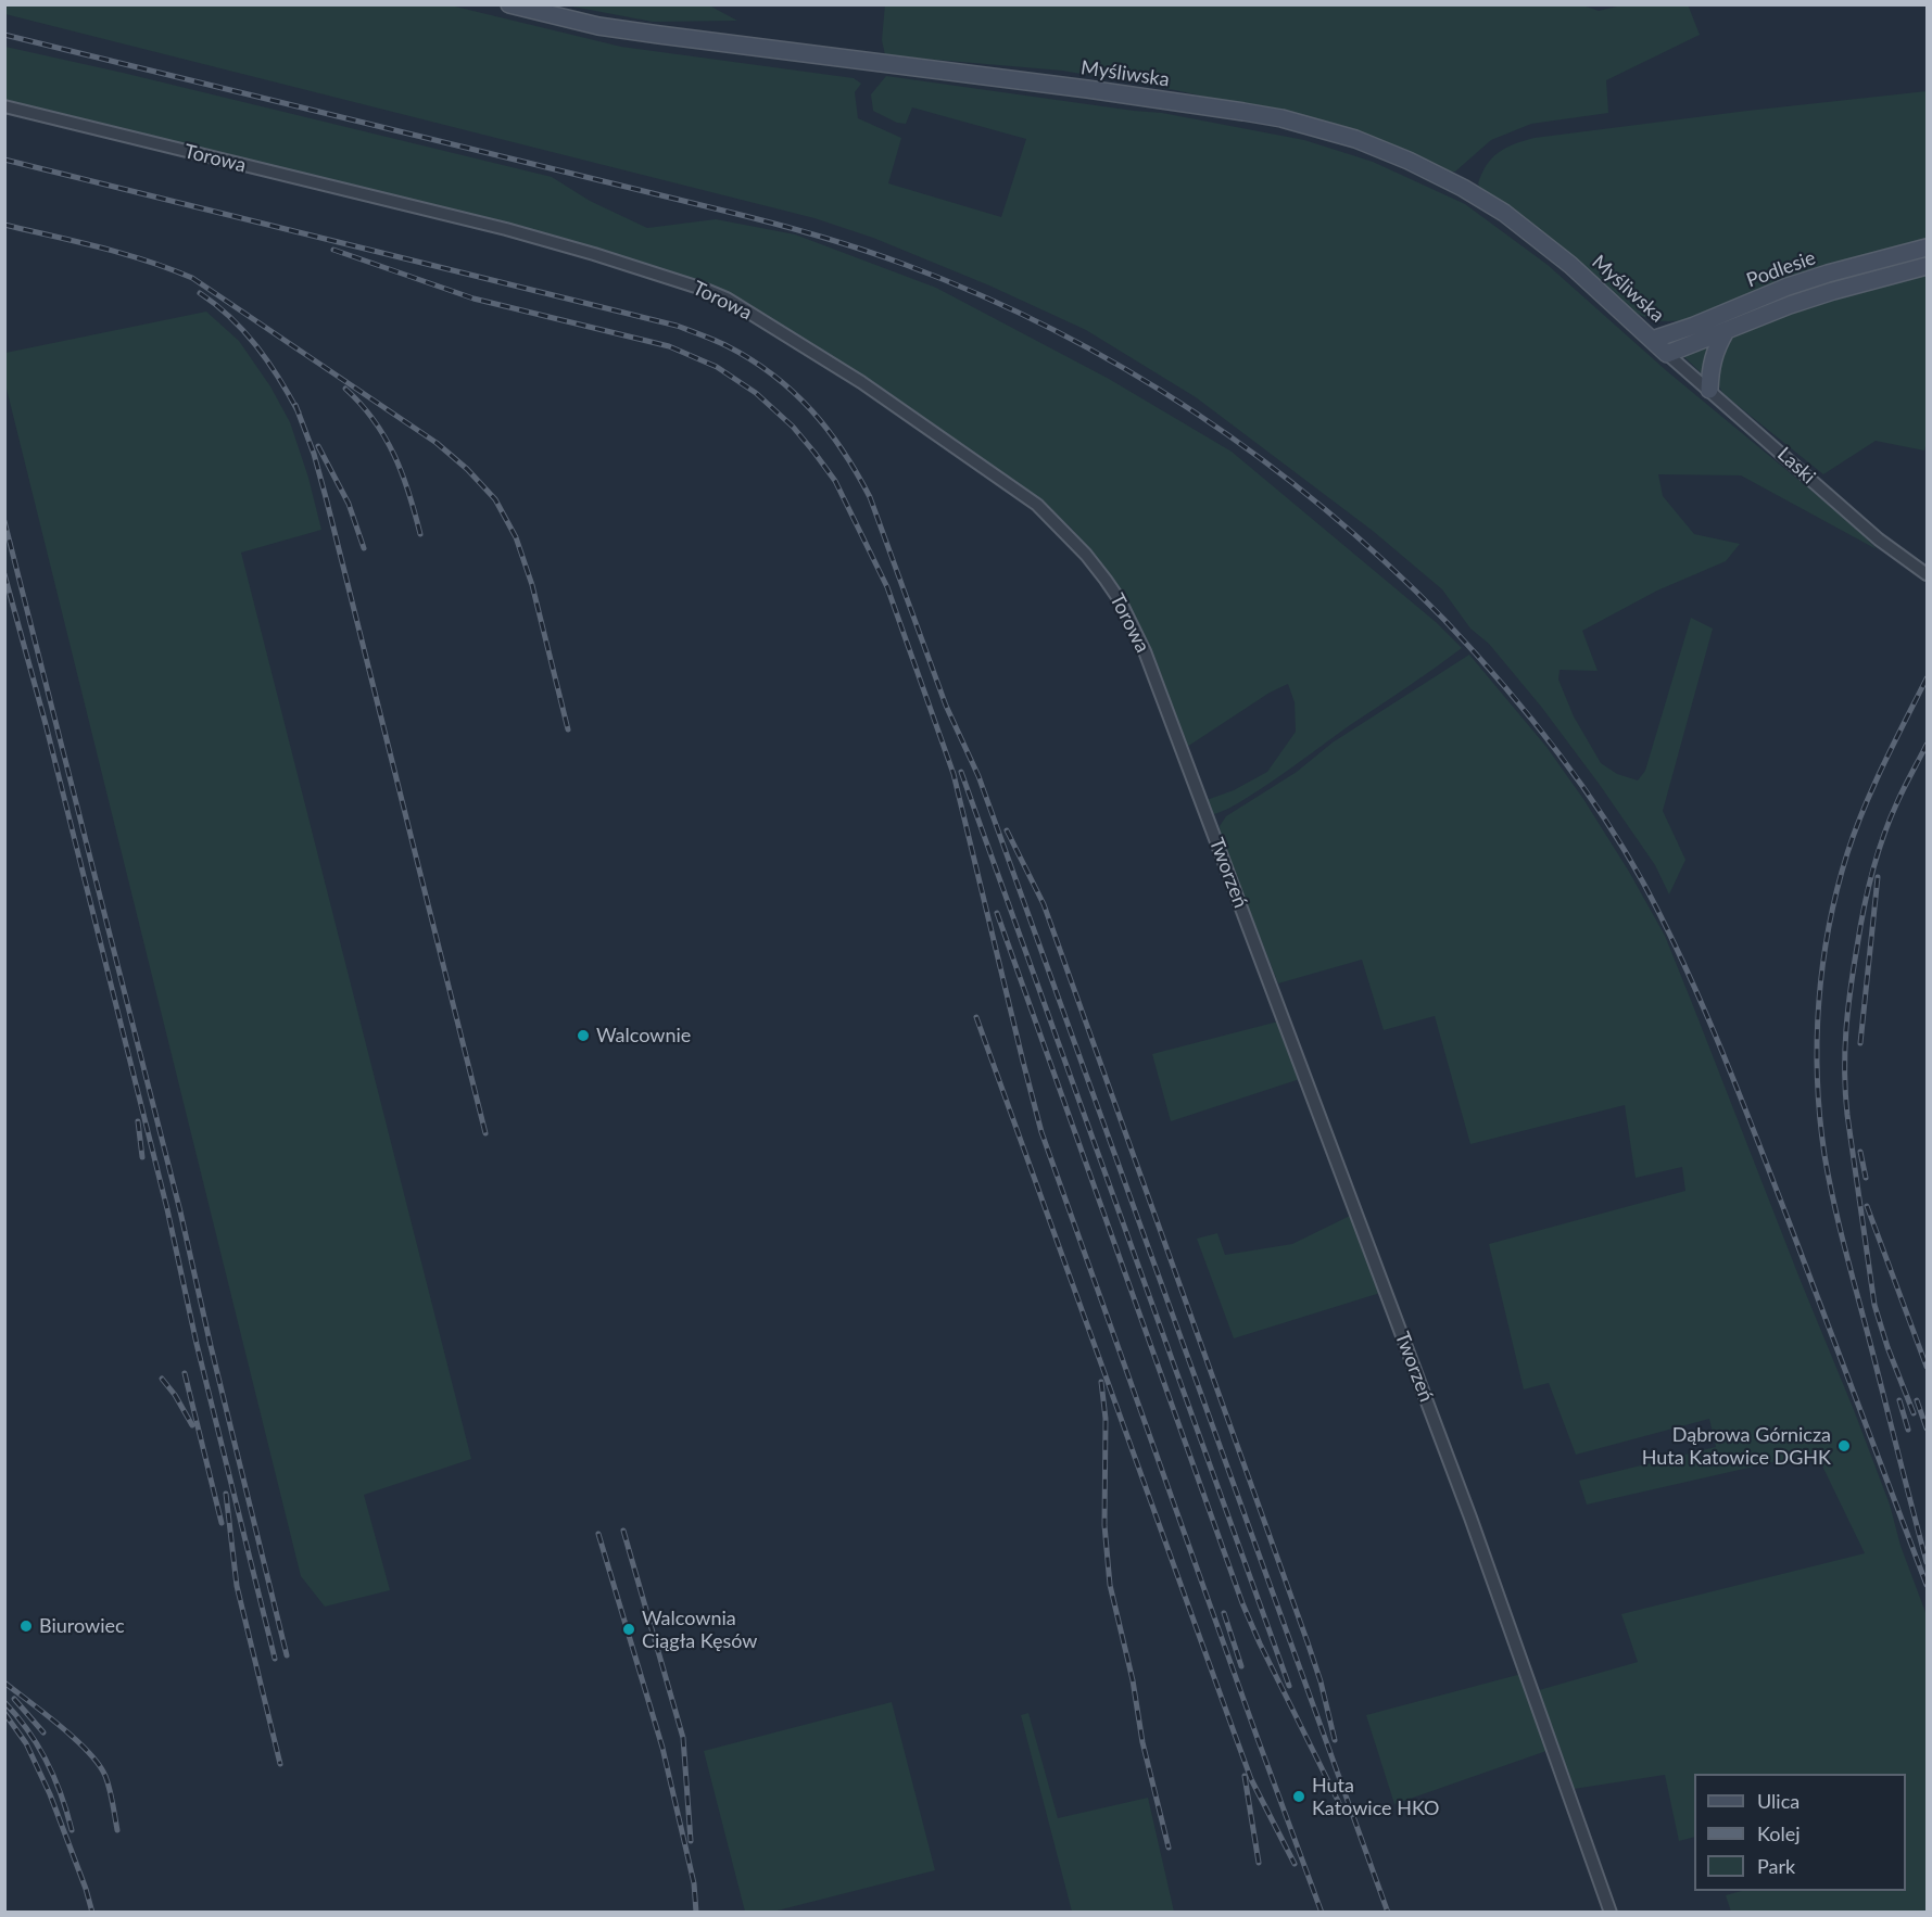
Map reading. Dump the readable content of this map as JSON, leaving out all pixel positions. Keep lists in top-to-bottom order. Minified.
{"streets":{"street":["Myśliwska","Torowa","Podlesie","Laski","Tworzeń"]},"crossings":[["Myśliwska","Podlesie"],["Myśliwska","Laski"],["Torowa","Tworzeń"],["Podlesie","Laski"]],"places":["Walcownie","Dąbrowa Górnicza Huta Katowice DGHK","Biurowiec","Walcownia Ciągła Kęsów","Huta Katowice HKO"],"legend":["Ulica","Kolej","Park"]}
